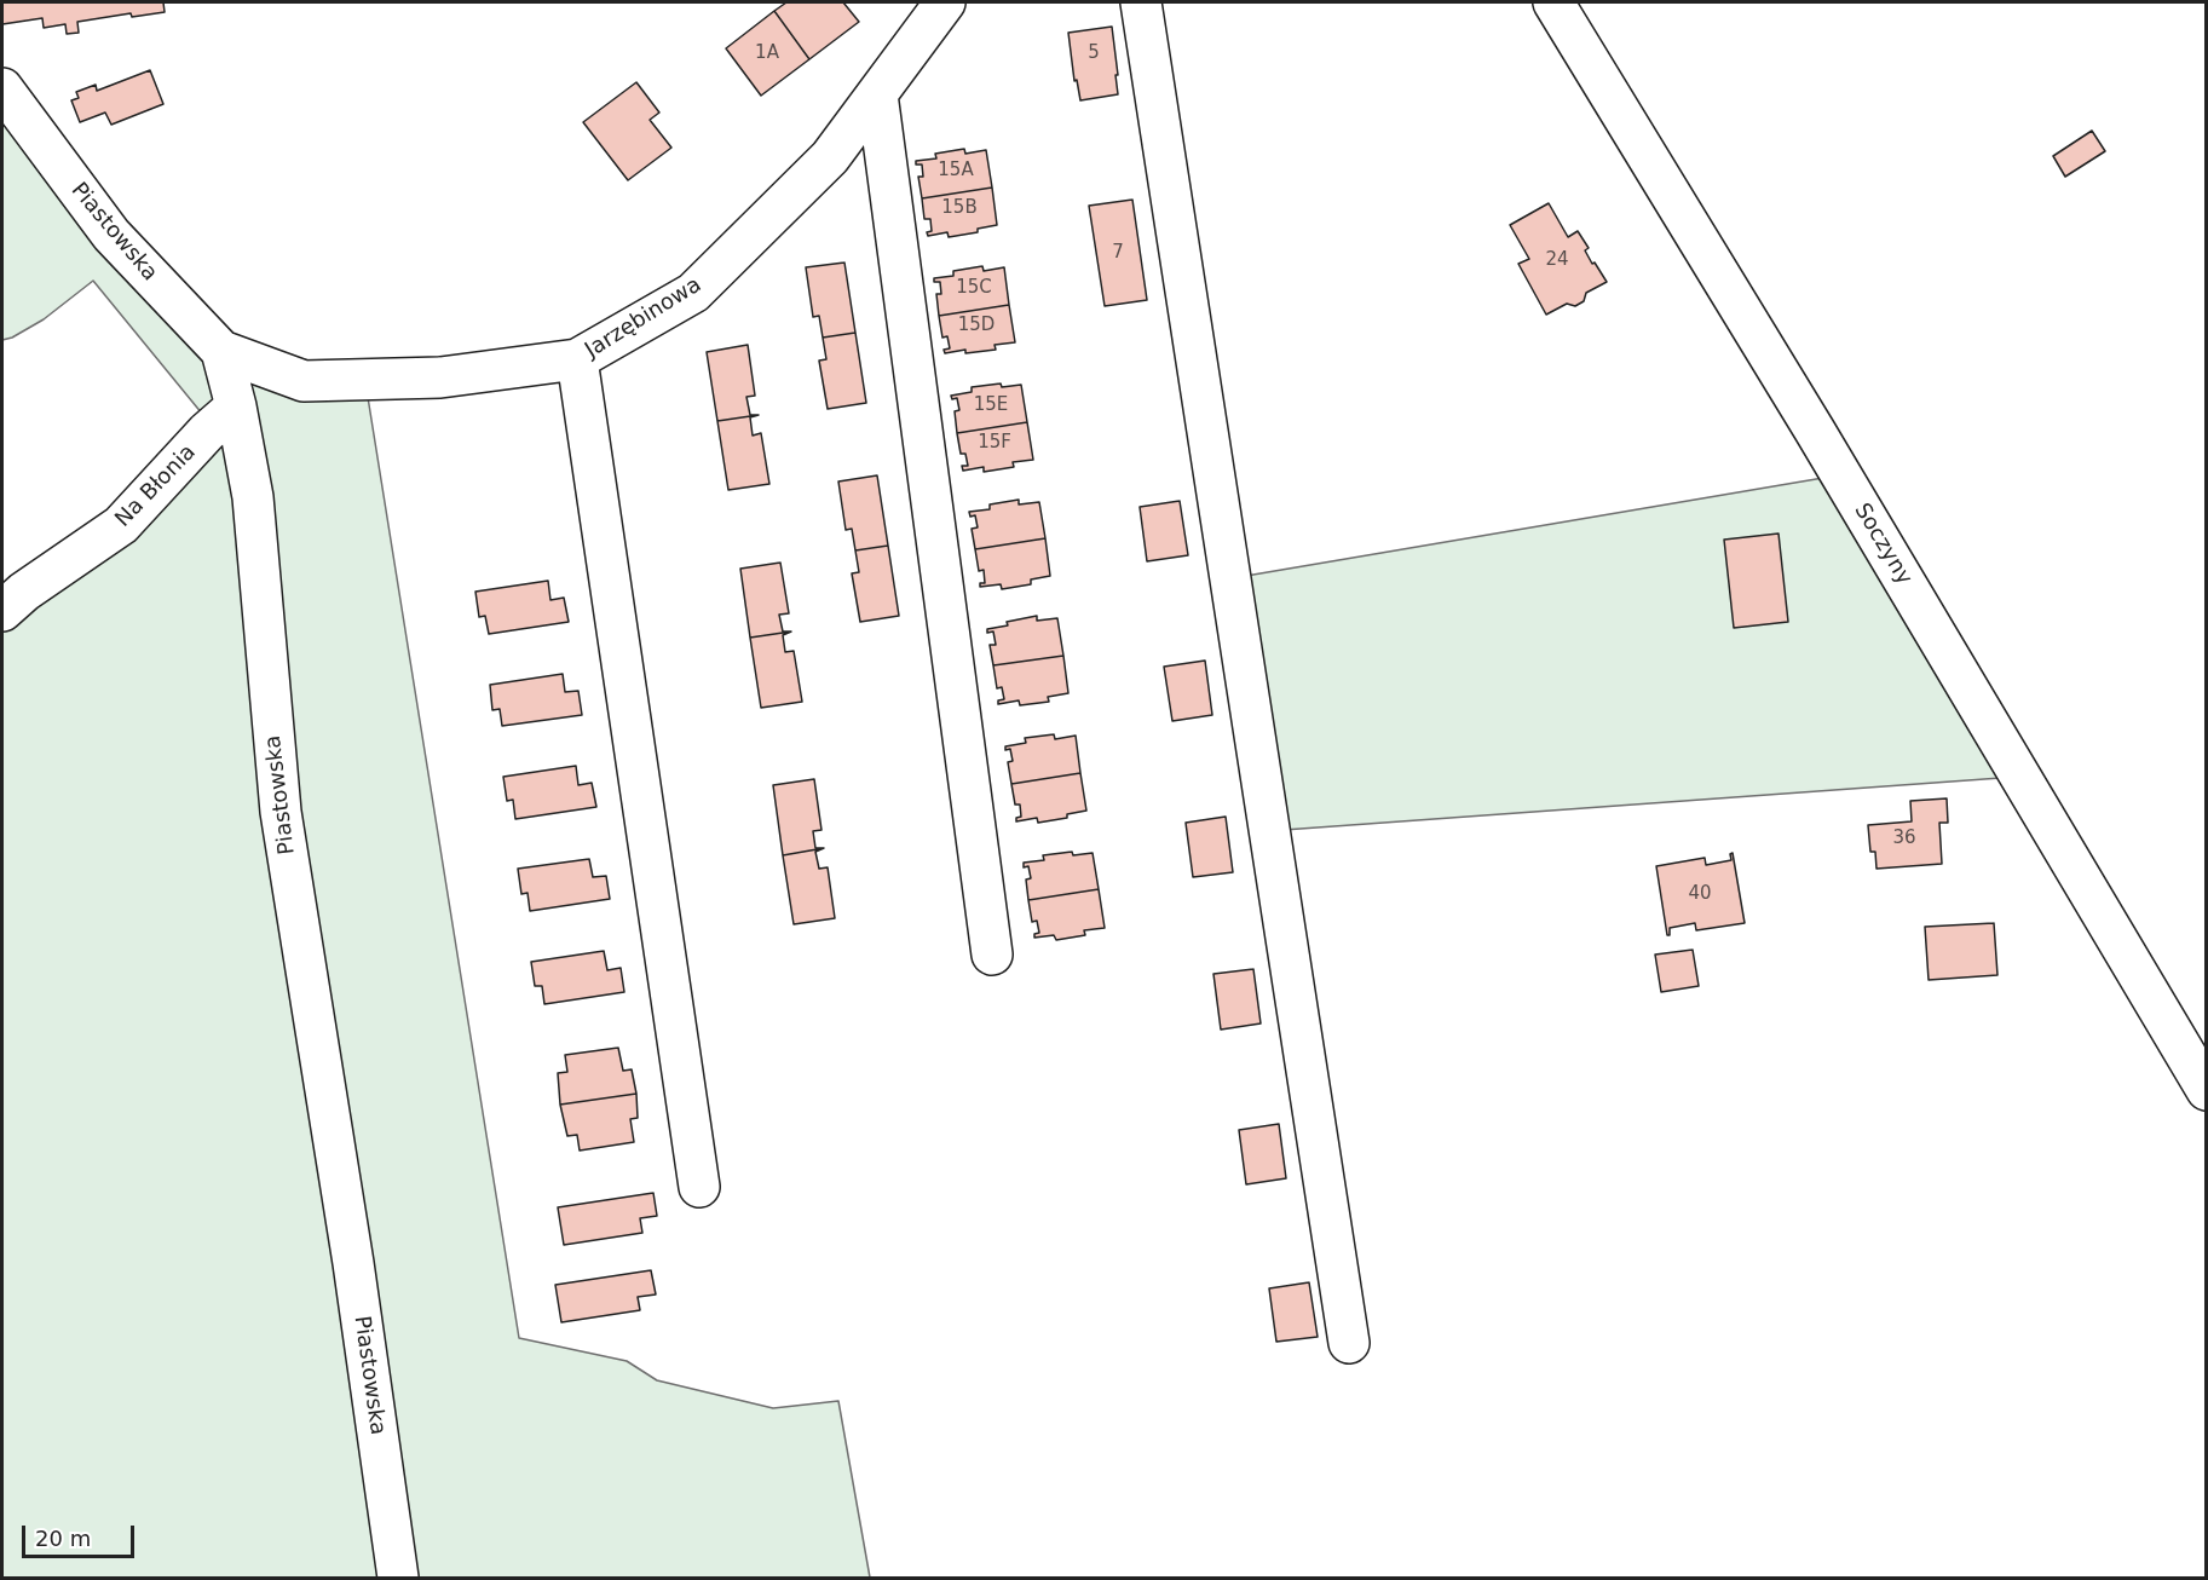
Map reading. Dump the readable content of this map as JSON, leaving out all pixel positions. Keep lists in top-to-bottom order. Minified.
{"streets":{"street":["Piastowska","Jarzębinowa","Na Błonia","Soczyny"]},"crossings":[["Piastowska","Jarzębinowa"],["Piastowska","Na Błonia"]],"house_numbers":["1A","5","15A","15B","7","24","15C","15D","15E","15F","36","40"],"scale_bar":"20 m"}
